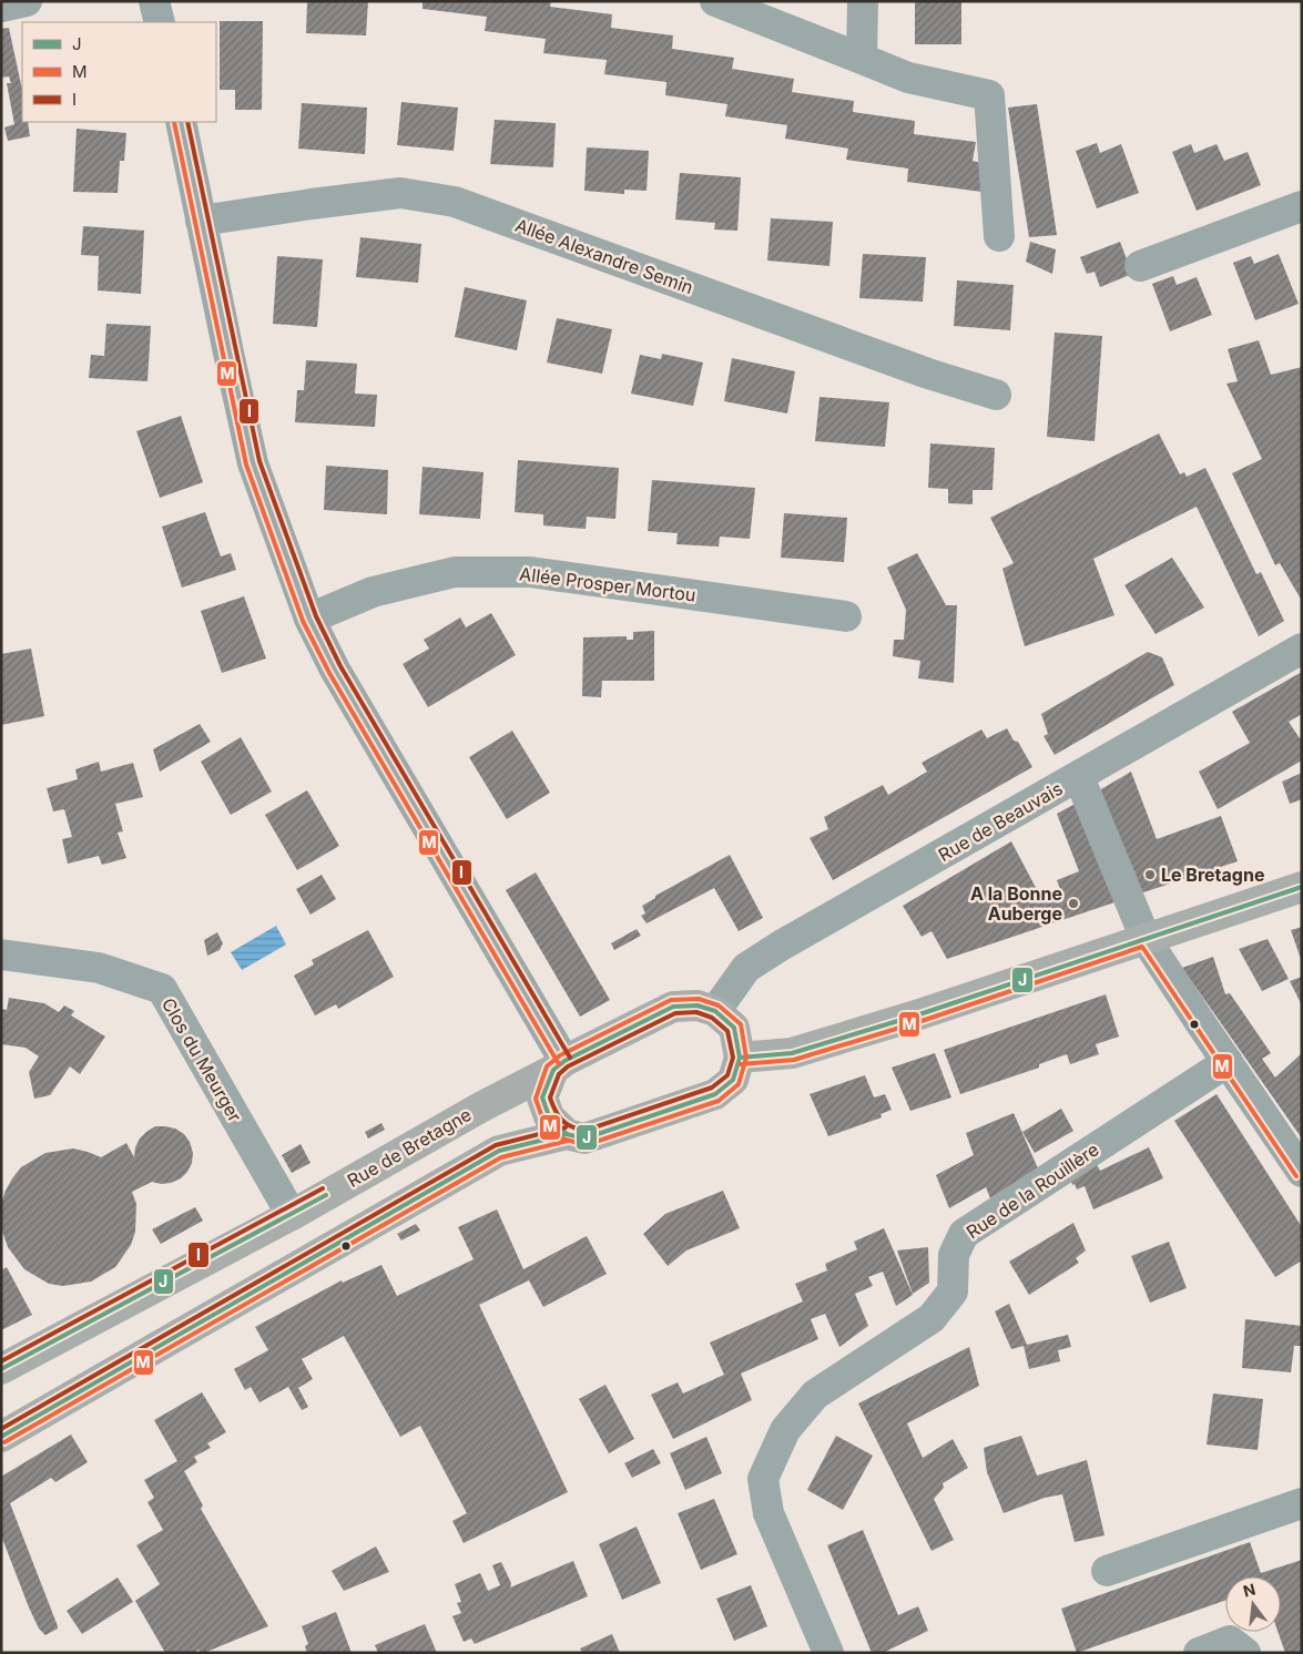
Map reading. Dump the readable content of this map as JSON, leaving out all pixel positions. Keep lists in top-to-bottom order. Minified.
{"streets":{"main road":["Rue de Bretagne"],"street":["Allée Alexandre Semin","Allée Prosper Mortou","Rue de Beauvais","Clos du Meurger","Rue de la Rouillère"]},"crossings":[["Rue de Beauvais","Rue de Bretagne"],["Clos du Meurger","Rue de Bretagne"]],"places":["Le Bretagne","A la Bonne Auberge"],"lines":["transit line M","transit line I","transit line J"],"legend":["J","M","I"],"north":"top"}
